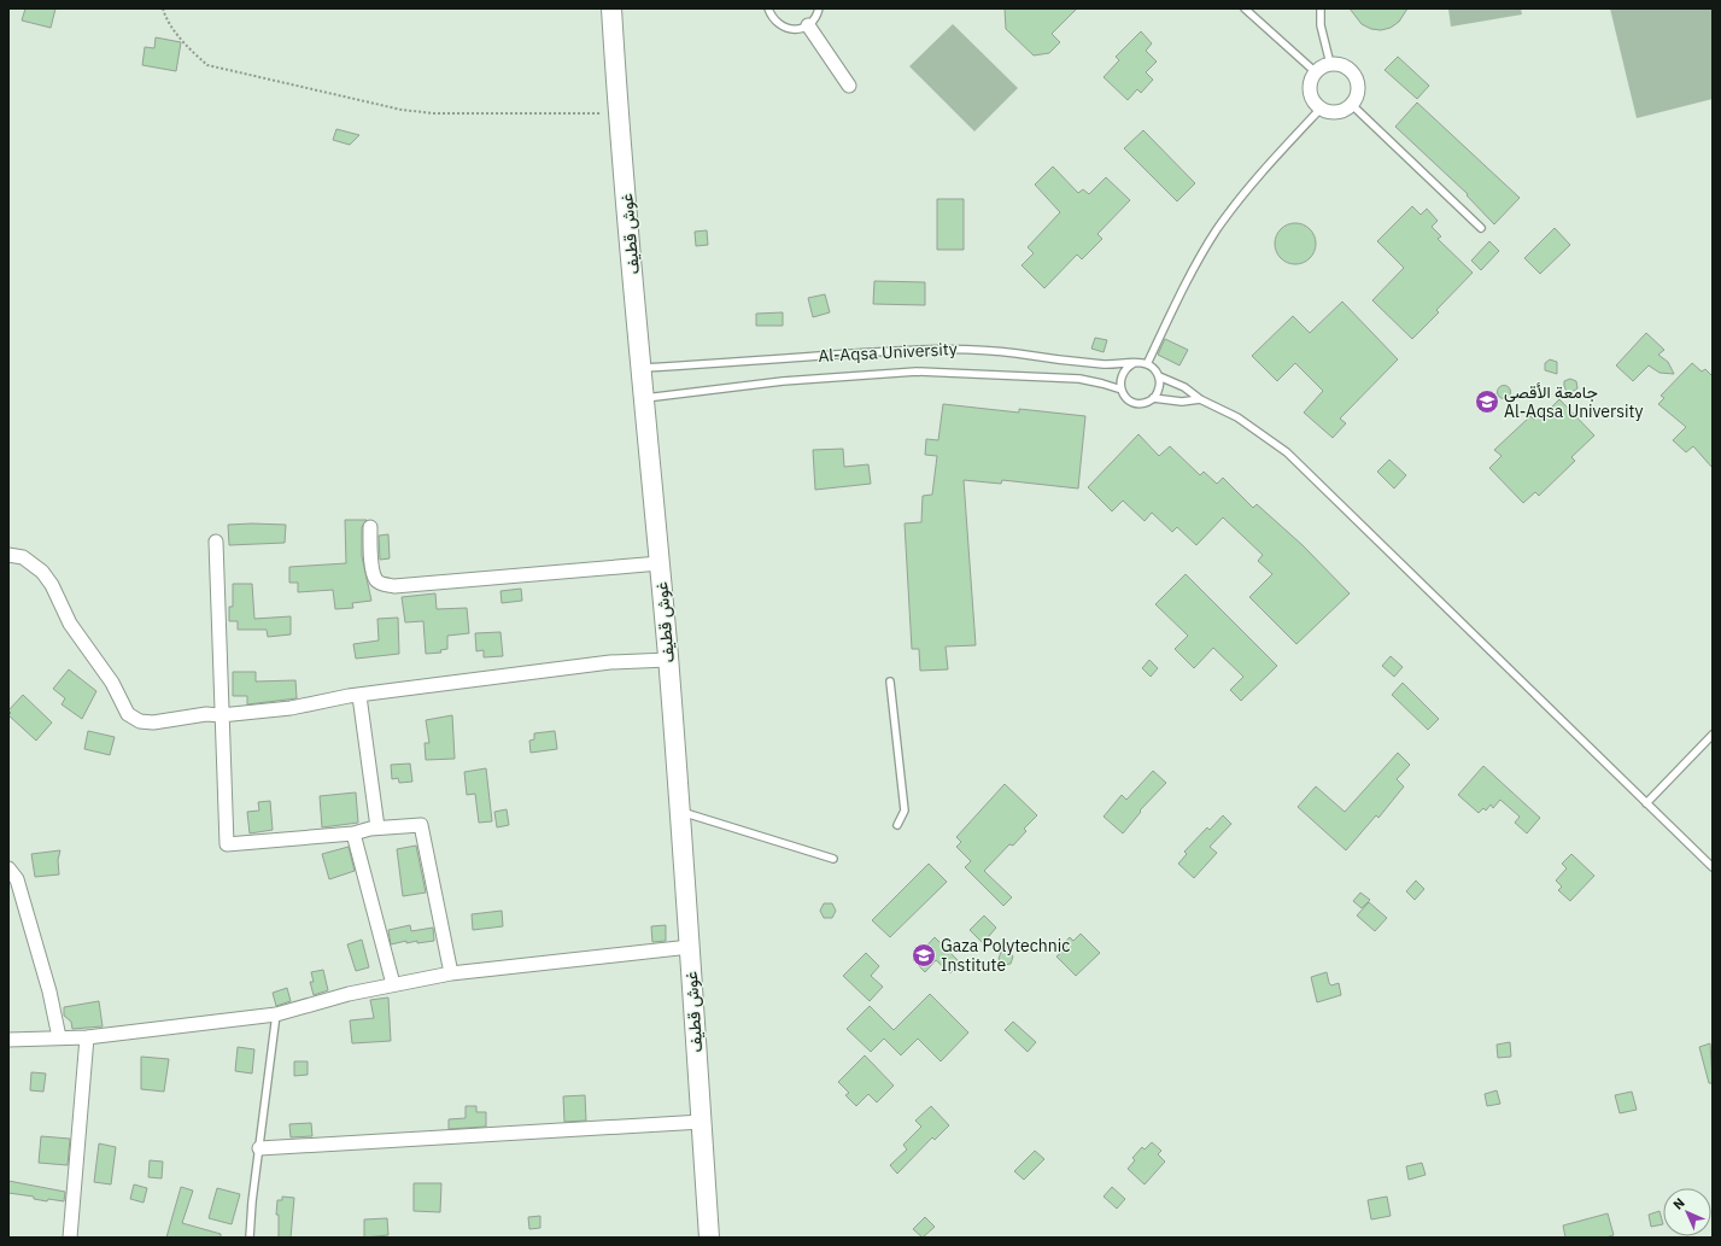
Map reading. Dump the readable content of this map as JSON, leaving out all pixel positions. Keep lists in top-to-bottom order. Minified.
{"streets":{"main road":["غوش قطيف"],"lane":["Al-Aqsa University"]},"crossings":[["غوش قطيف","Al-Aqsa University"]],"places":{"school or university":["جامعة الأقصى Al-Aqsa University","Gaza Polytechnic Institute"]},"north":"top left"}
